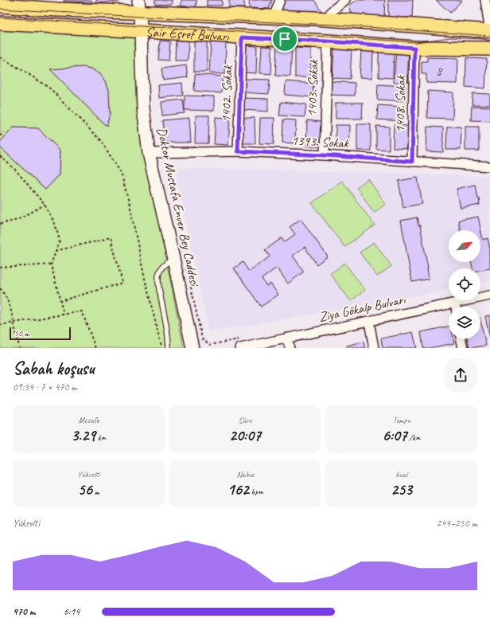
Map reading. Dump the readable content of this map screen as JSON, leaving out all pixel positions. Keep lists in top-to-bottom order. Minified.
{"streets":{"main road":["Şair Eşref Bulvarı"],"street":["1403. Sokak","1402. Sokak","1408. Sokak","1393. Sokak","Doktor Mustafa Enver Bey Caddesi","Ziya Gökalp Bulvarı"]},"crossings":[["Şair Eşref Bulvarı","1403. Sokak"],["Şair Eşref Bulvarı","1402. Sokak"],["Şair Eşref Bulvarı","1408. Sokak"],["Şair Eşref Bulvarı","Doktor Mustafa Enver Bey Caddesi"],["1403. Sokak","1393. Sokak"],["1402. Sokak","1393. Sokak"],["1408. Sokak","1393. Sokak"],["1393. Sokak","Doktor Mustafa Enver Bey Caddesi"]],"house_numbers":["8"],"scale_bar":"50 m","north":"top right","page":{"scale":"50 m","heading":["Sabah koşusu","09:34 · 7 × 470 m"],"stats":[["Mesafe","3.29 km"],["Süre","20:07"],["Tempo","6:07 /km"],["Yükselti","56 m"],["Nabız","162 bpm"],["kcal","253"]],"chart":["Yükselti","244–250 m"],"list":[{"name":"470 m","note":"6:14"}]}}
